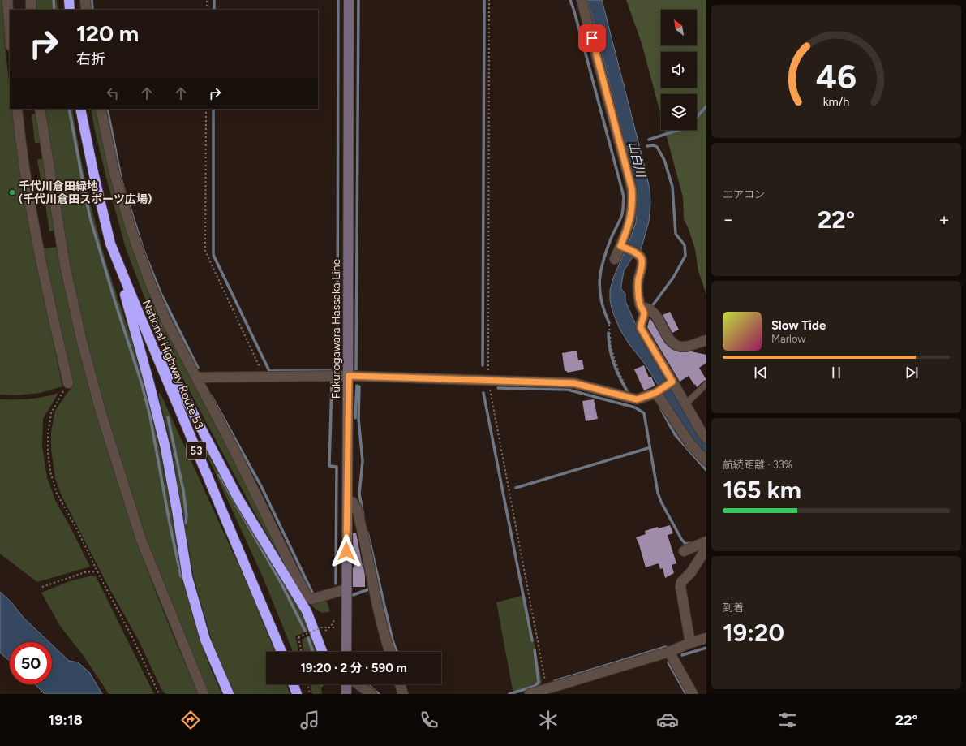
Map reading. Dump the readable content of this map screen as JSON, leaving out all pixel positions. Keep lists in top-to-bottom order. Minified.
{"streets":{"highway":["National Highway Route 53","53"],"main road":["Fukurogawara Hassaka Line"]},"water":["山白川"],"places":["千代川倉田緑地 (千代川倉田スポーツ広場)"],"north":"top left","page":{"turn":["120 m","右折"],"tile":["エアコン",["航続距離 · 33%","165 km"],["到着","19:20"]],"heat":["−","22°","+"],"song":["Slow Tide","Marlow"],"limit":"50","trip":"19:20 · 2 分 · 590 m","tabs":["19:18","22°"],"gauge":["46","km/h"]}}
